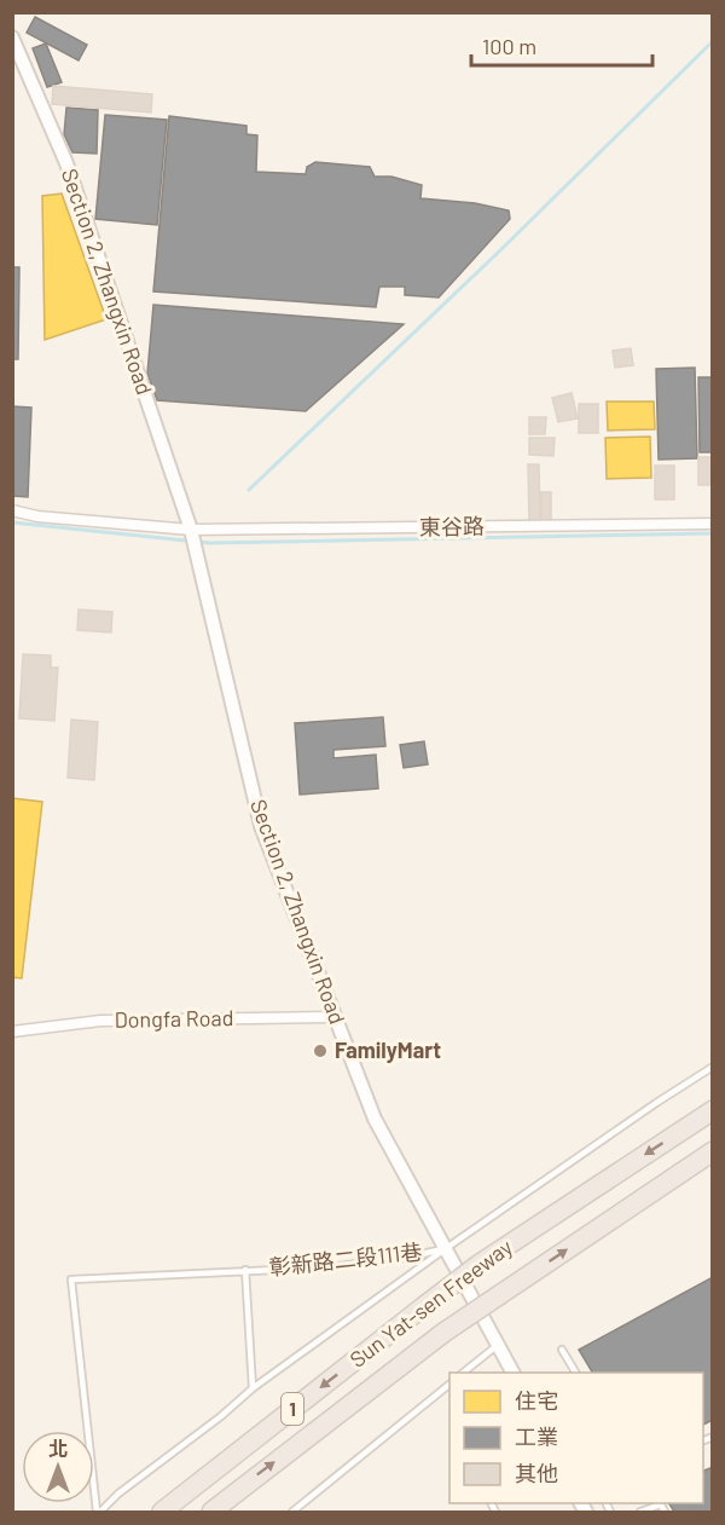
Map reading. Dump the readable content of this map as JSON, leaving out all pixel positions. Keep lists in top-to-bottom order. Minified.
{"streets":{"highway":["Sun Yat-sen Freeway","1"],"street":["Section 2, Zhangxin Road","東谷路","Dongfa Road"],"lane":["彰新路二段111巷"]},"crossings":[["Section 2, Zhangxin Road","東谷路"],["Section 2, Zhangxin Road","Dongfa Road"],["Section 2, Zhangxin Road","彰新路二段111巷"]],"places":["FamilyMart"],"legend":["住宅","工業","其他"],"scale_bar":"100 m","north":"top"}
